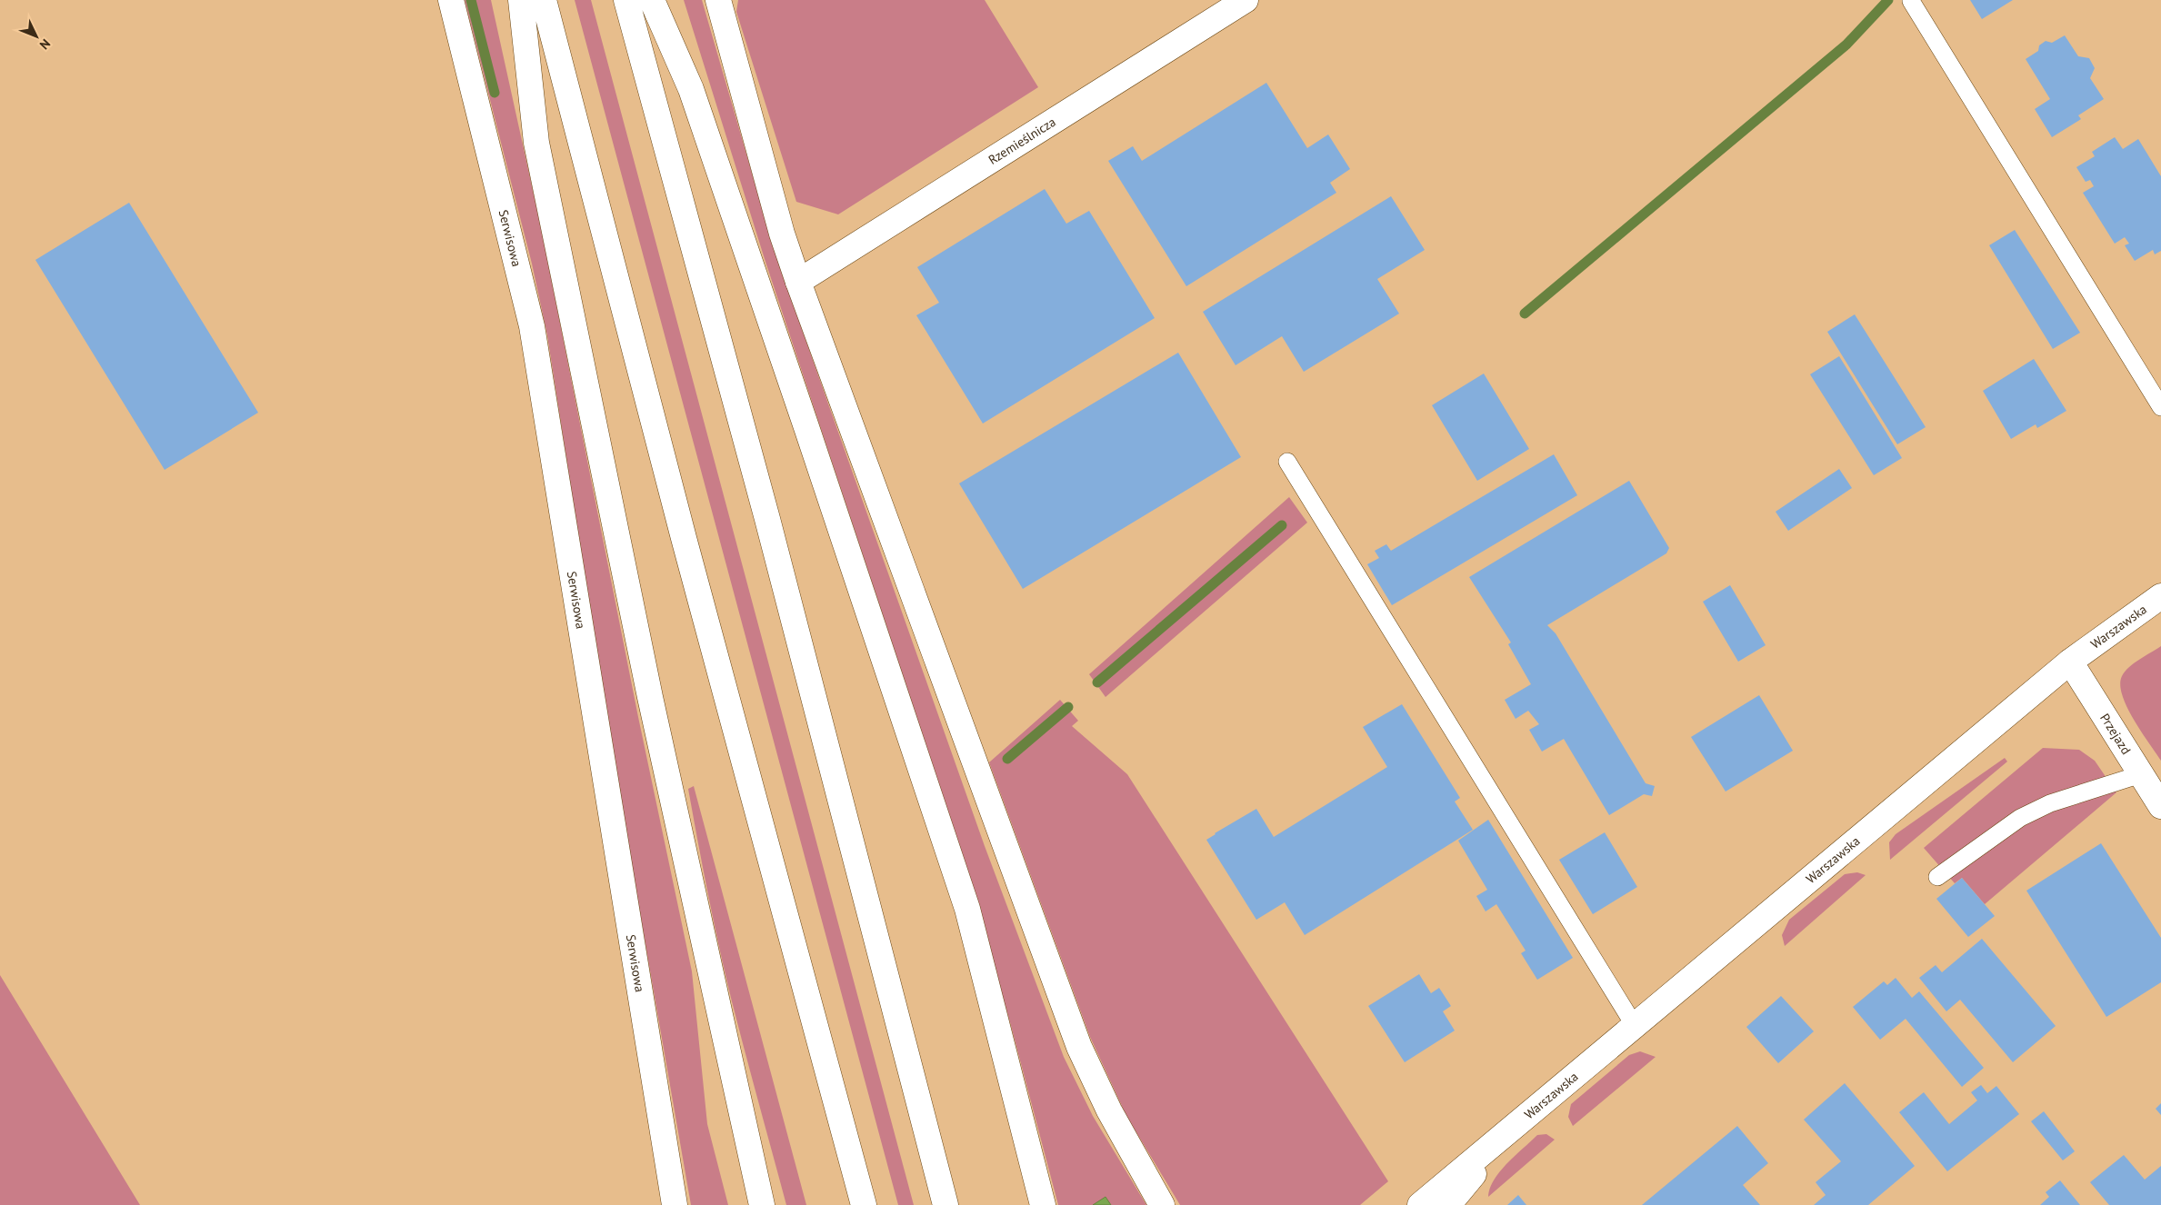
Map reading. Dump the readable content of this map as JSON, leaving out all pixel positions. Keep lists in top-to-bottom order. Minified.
{"streets":{"main road":["Rzemieślnicza","Serwisowa","Warszawska","Przejazd"]},"crossings":[["Warszawska","Przejazd"]],"north":"bottom right"}
